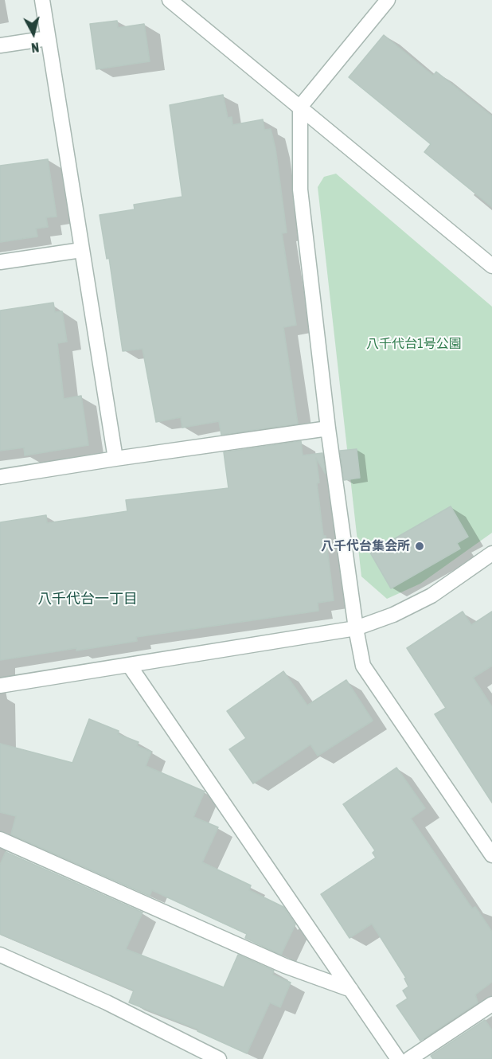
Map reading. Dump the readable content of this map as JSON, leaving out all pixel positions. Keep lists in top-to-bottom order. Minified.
{"districts":["八千代台一丁目"],"parks":["八千代台1号公園"],"places":["八千代台集会所"],"north":"bottom"}
